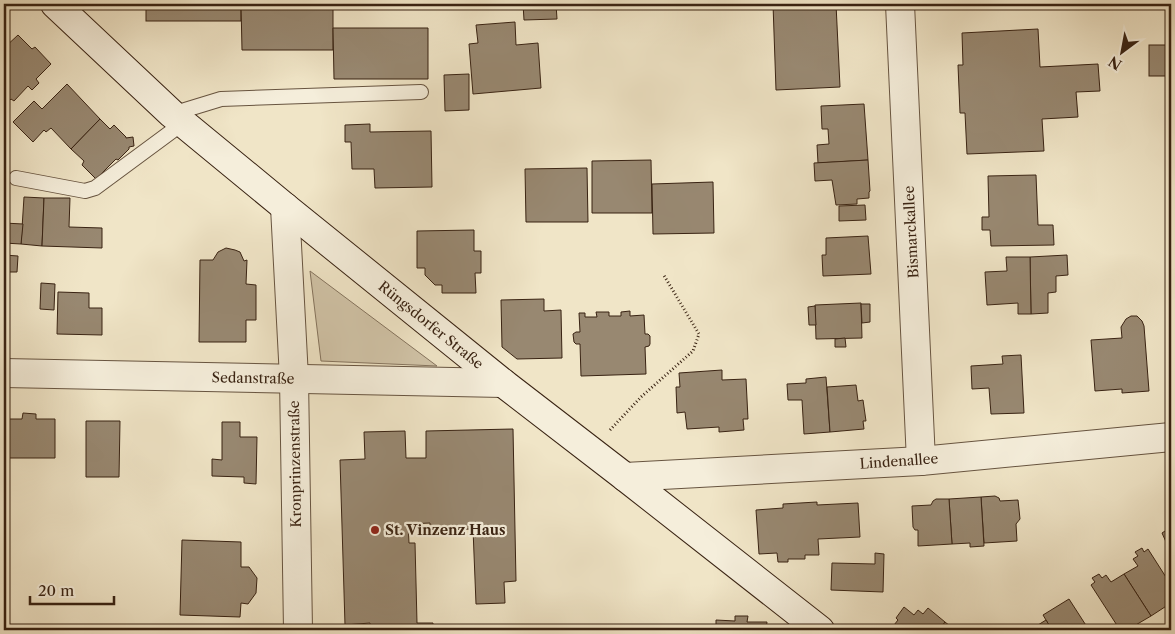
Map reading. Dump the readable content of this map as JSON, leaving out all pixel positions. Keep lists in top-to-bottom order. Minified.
{"streets":{"street":["Bismarckallee","Rüngsdorfer Straße","Sedanstraße","Lindenallee","Kronprinzenstraße"]},"crossings":[["Bismarckallee","Lindenallee"],["Rüngsdorfer Straße","Sedanstraße"],["Rüngsdorfer Straße","Lindenallee"],["Rüngsdorfer Straße","Kronprinzenstraße"],["Sedanstraße","Kronprinzenstraße"]],"places":["St. Vinzenz Haus"],"scale_bar":"20 m","north":"bottom left"}
